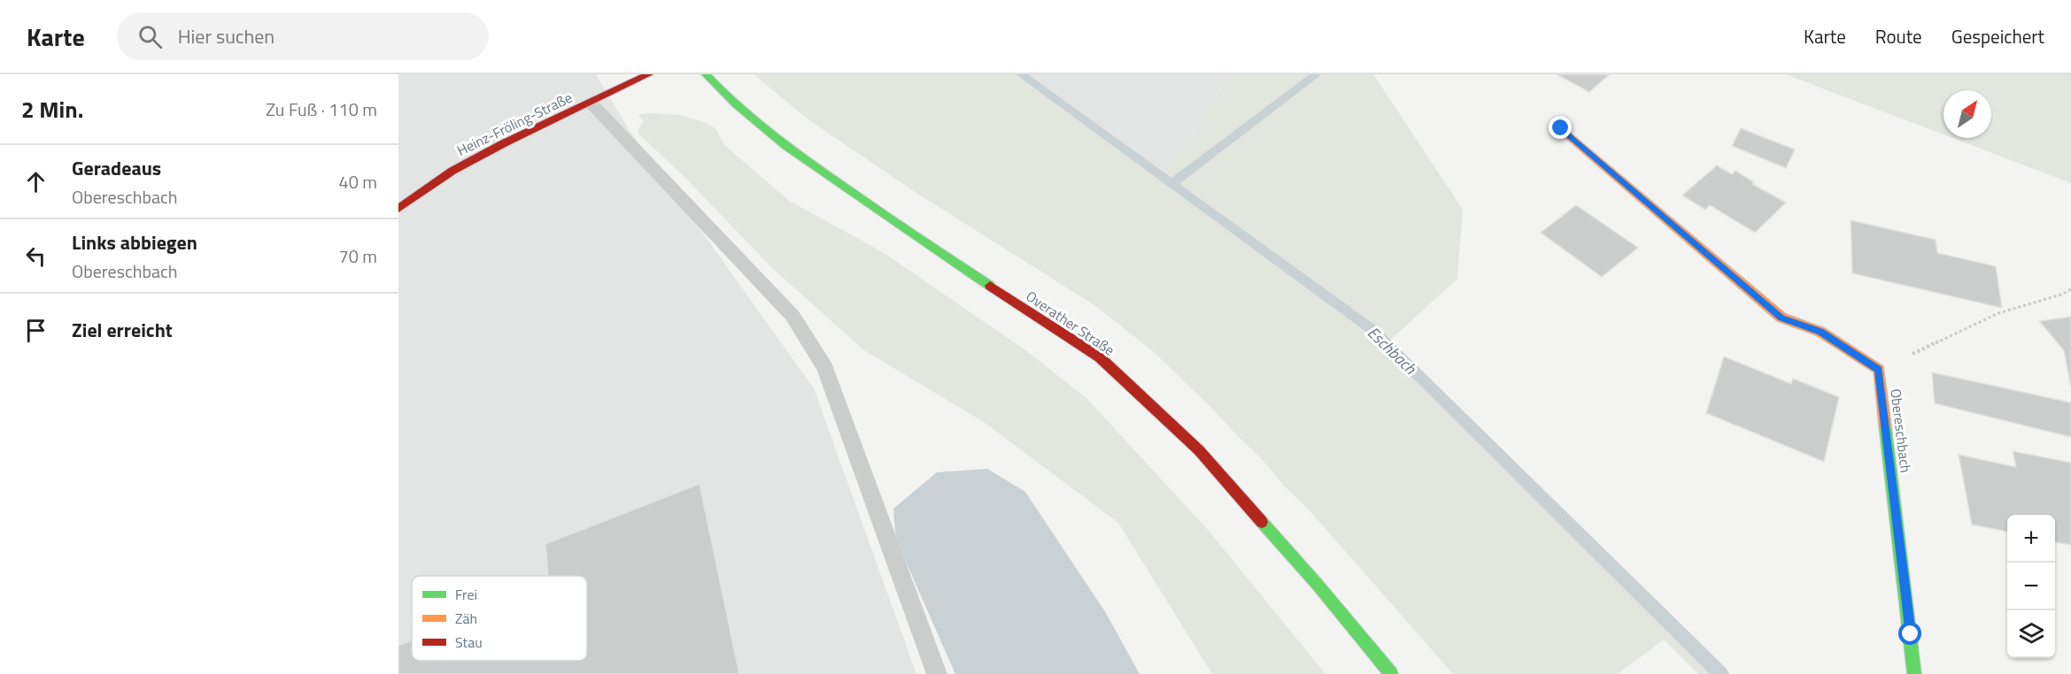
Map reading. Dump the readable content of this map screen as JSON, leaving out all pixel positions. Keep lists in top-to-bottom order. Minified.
{"streets":{"main road":["Heinz-Fröling-Straße","Overather Straße","Obereschbach"]},"water":["Eschbach"],"legend":["Frei","Zäh","Stau"],"north":"top right","page":{"header":"Karte","search":"Hier suchen","nav":["Karte","Route","Gespeichert"],"heading":["2 Min.","Zu Fuß · 110 m"],"list":[["Geradeaus","Obereschbach","40 m"],["Links abbiegen","Obereschbach","70 m"],"Ziel erreicht"],"map_buttons":["+","−"]}}
